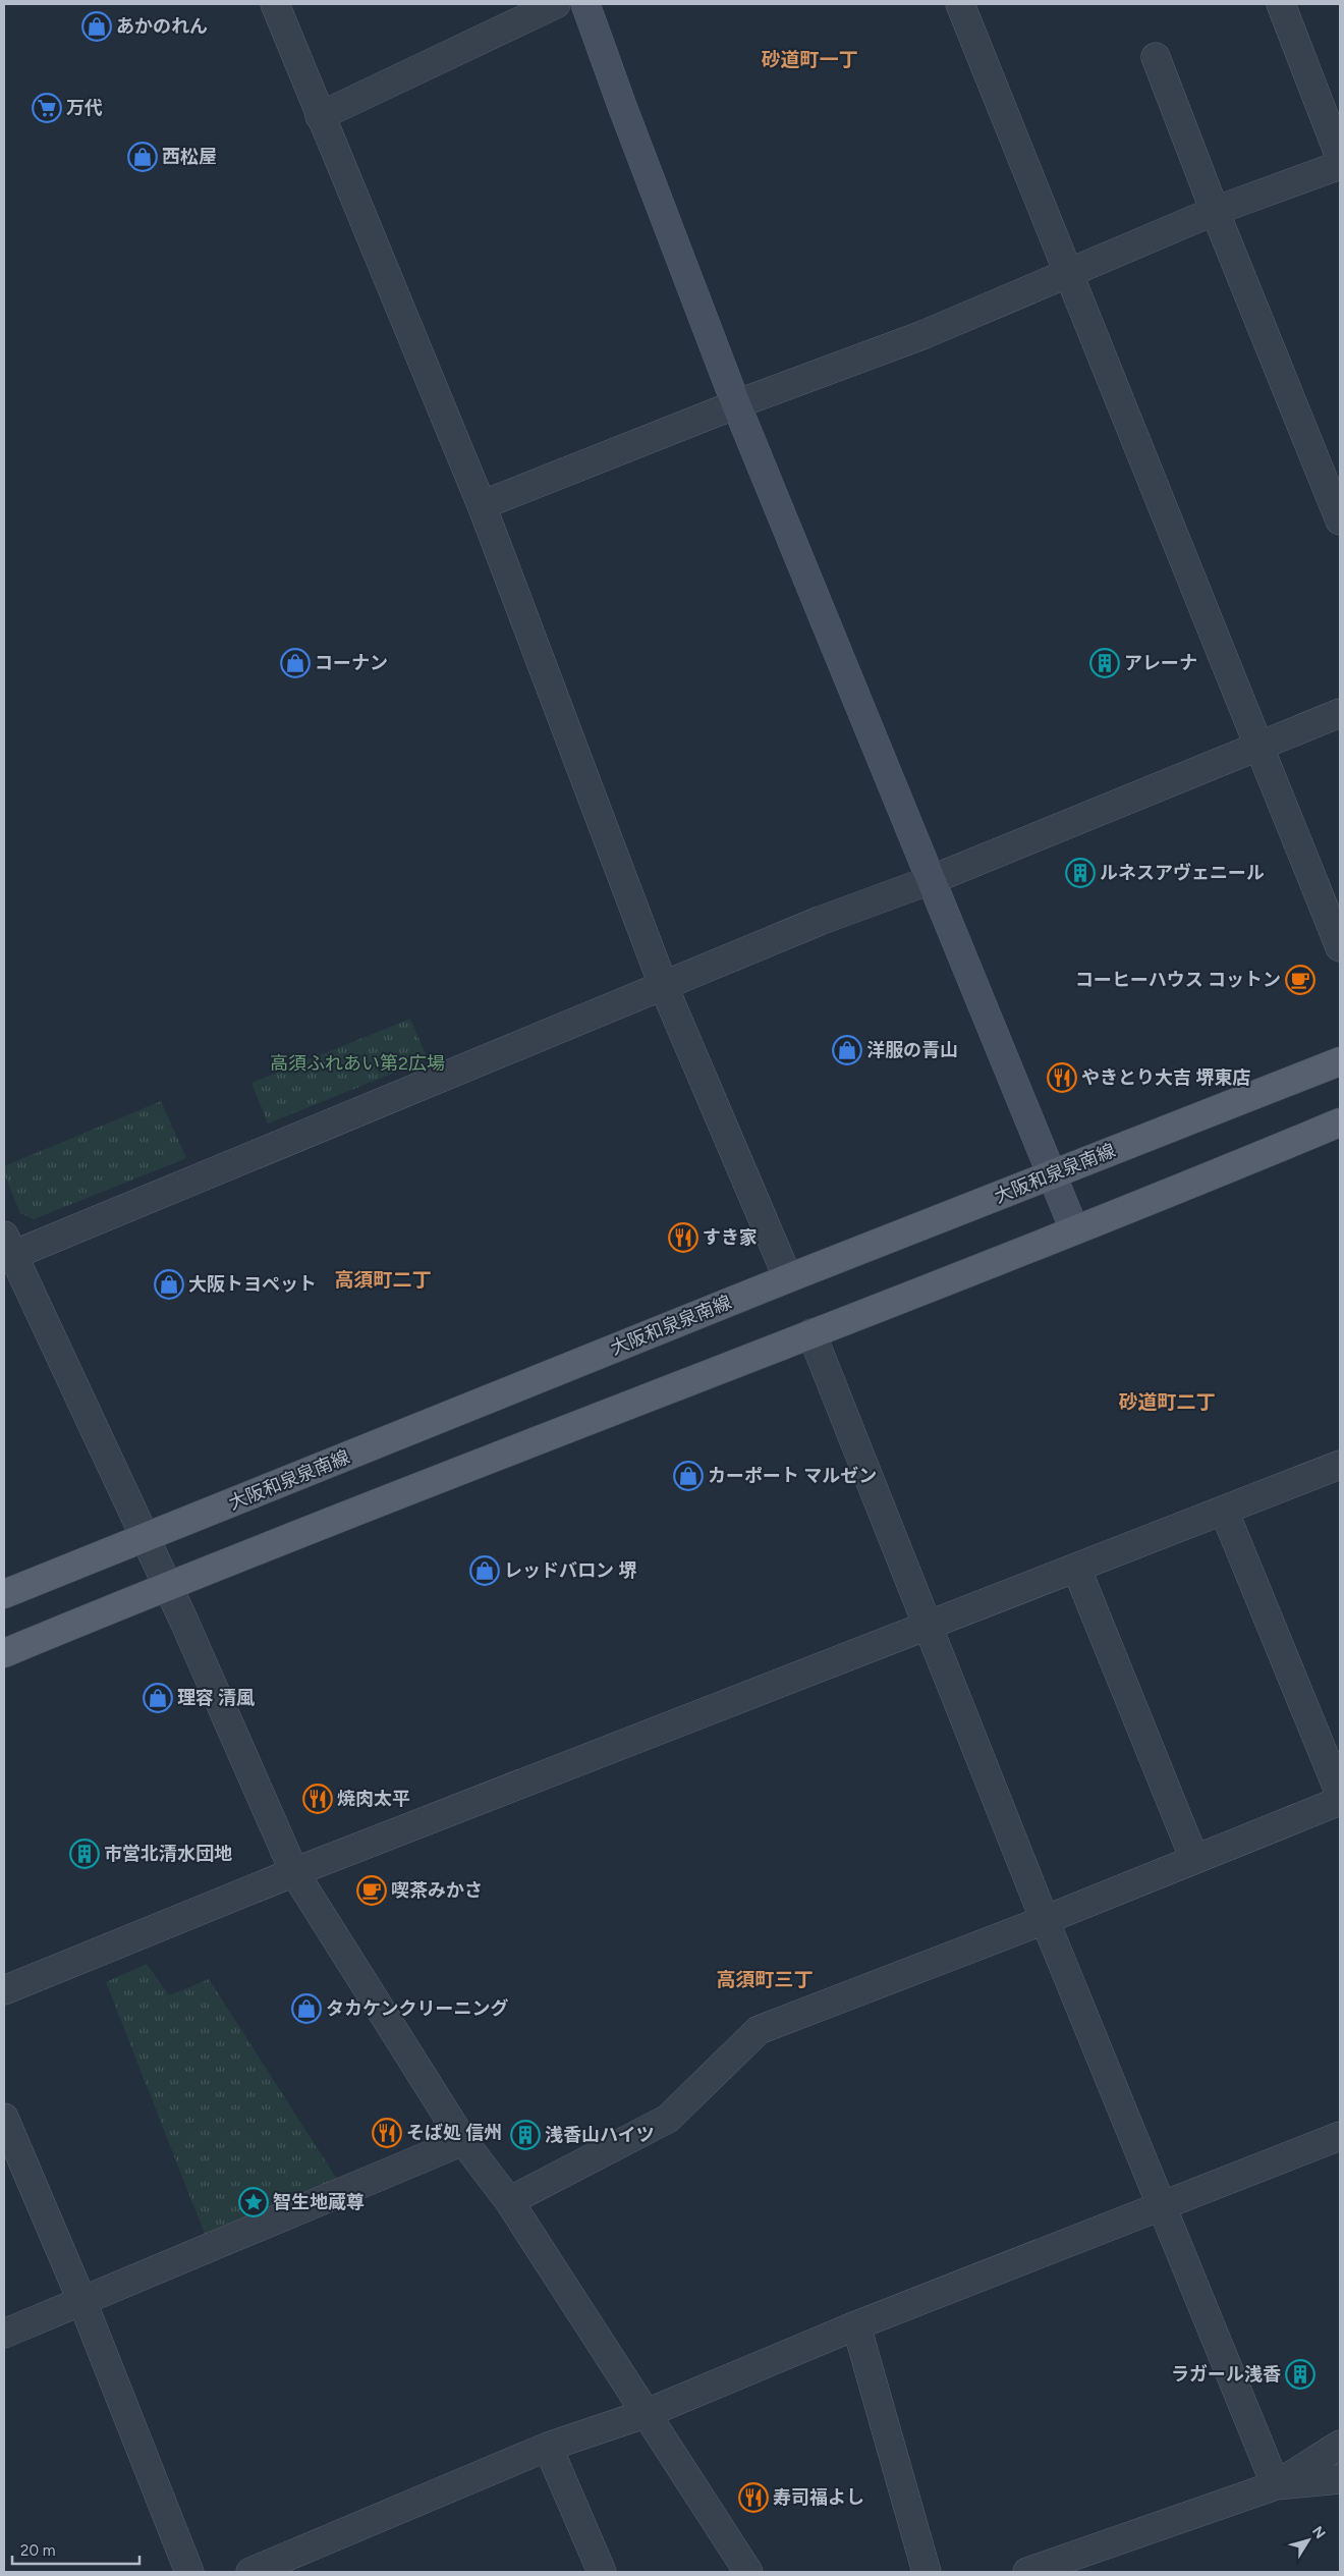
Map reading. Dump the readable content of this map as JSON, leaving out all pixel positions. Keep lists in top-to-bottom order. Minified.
{"streets":{"main road":["大阪和泉泉南線"]},"districts":["砂道町一丁","高須町二丁","砂道町二丁","高須町三丁"],"parks":["高須ふれあい第2広場"],"places":{"shop":["あかのれん","西松屋","コーナン","洋服の青山","大阪トヨペット","カーポート マルゼン","レッドバロン 堺","理容 清風","タカケンクリーニング"],"supermarket":["万代"],"building":["アレーナ","ルネスアヴェニール","市営北清水団地","浅香山ハイツ","ラガール浅香"],"cafe":["コーヒーハウス コットン","喫茶みかさ"],"restaurant":["やきとり大吉 堺東店","すき家","焼肉太平","そば処 信州","寿司福よし"],"place":["智生地蔵尊"]},"scale_bar":"20 m","north":"top right"}
